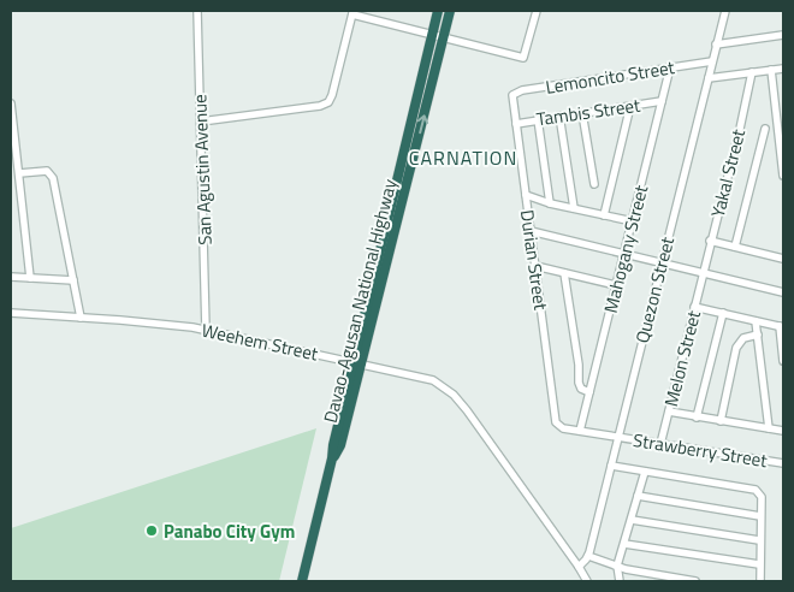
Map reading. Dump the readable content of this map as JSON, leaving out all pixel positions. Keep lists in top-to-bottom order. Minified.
{"streets":{"highway":["Davao-Agusan National Highway"],"street":["Lemoncito Street","Tambis Street","San Agustin Avenue","Yakal Street","Mahogany Street","Durian Street","Quezon Street","Weehem Street","Melon Street","Strawberry Street"]},"crossings":[["Lemoncito Street","Mahogany Street"],["Lemoncito Street","Durian Street"],["Lemoncito Street","Quezon Street"],["Tambis Street","Mahogany Street"],["Tambis Street","Durian Street"],["San Agustin Avenue","Weehem Street"],["Yakal Street","Melon Street"],["Mahogany Street","Strawberry Street"],["Durian Street","Strawberry Street"],["Quezon Street","Weehem Street"],["Quezon Street","Strawberry Street"],["Davao-Agusan National Highway","Weehem Street"],["Melon Street","Strawberry Street"]],"districts":["CARNATION"],"places":["Panabo City Gym"]}
